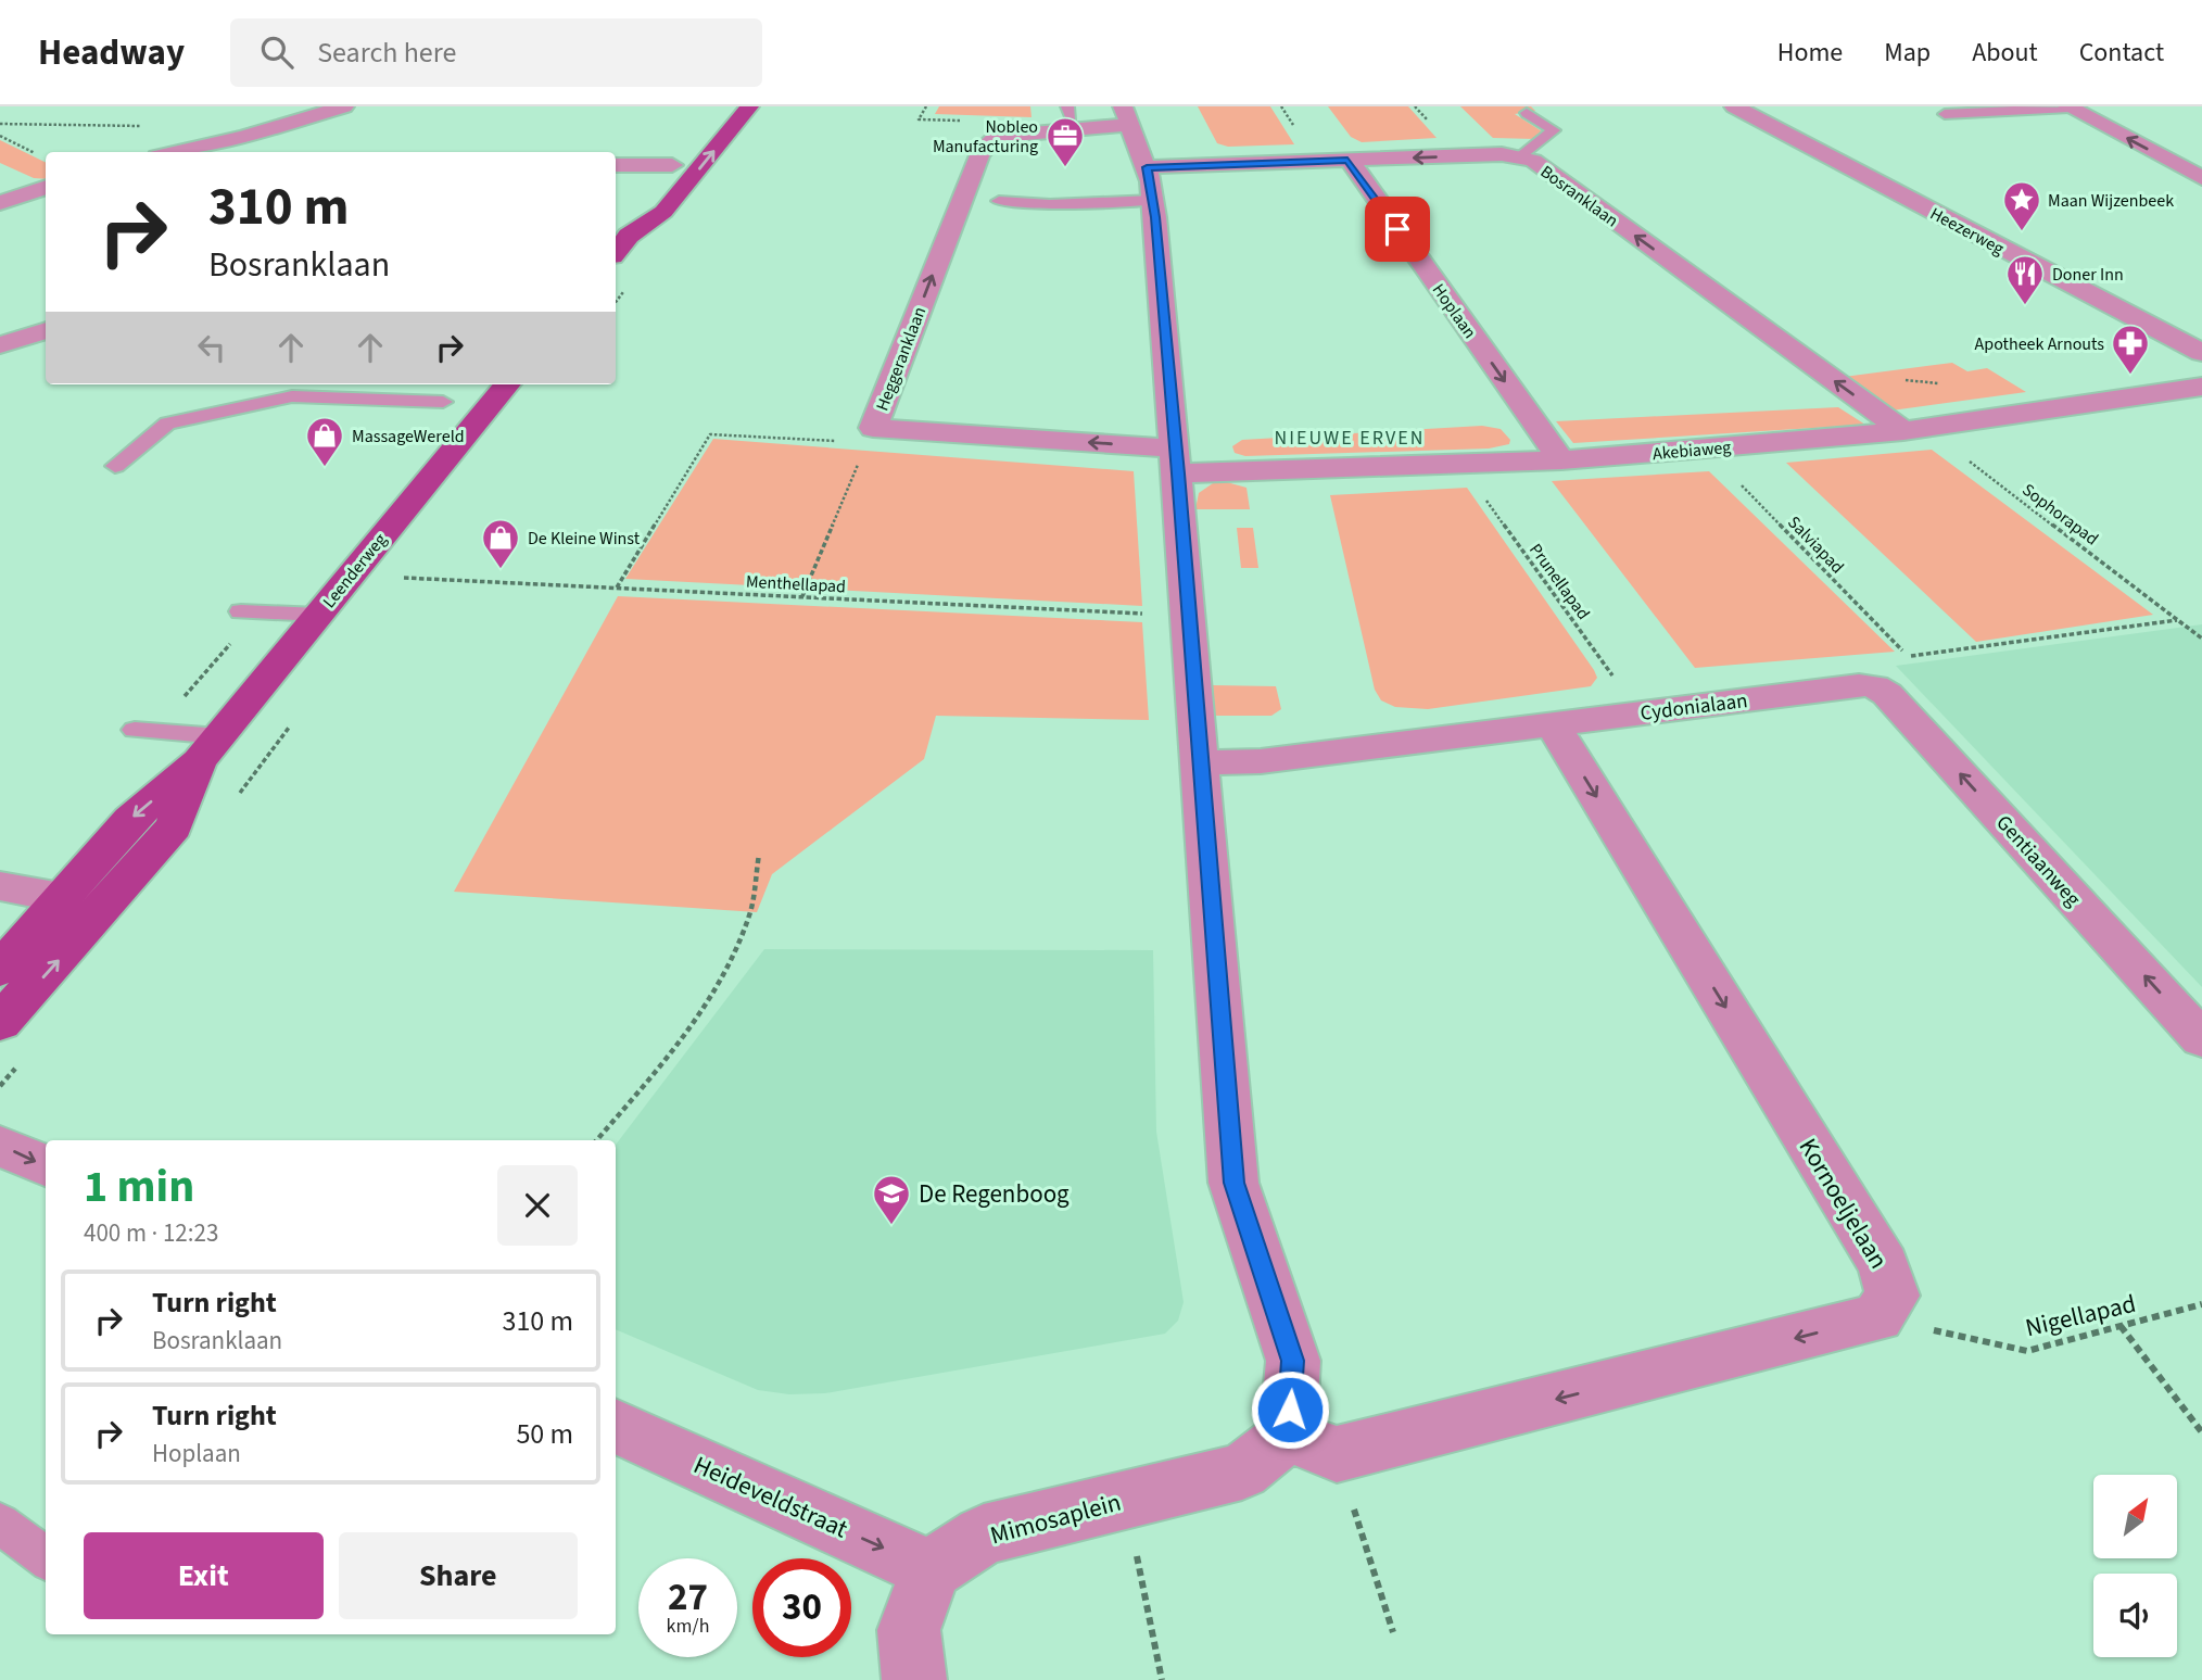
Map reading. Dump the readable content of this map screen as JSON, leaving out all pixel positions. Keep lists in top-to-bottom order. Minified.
{"streets":{"main road":["Leenderweg"],"street":["Bosranklaan","Heezerweg","Hoplaan","Heggeranklaan","Akebiaweg","Cydonialaan","Gentiaanweg","Kornoeljelaan","Heideveldstraat","Mimosaplein"],"path":["Sophorapad","Salviapad","Prunellapad","Menthellapad","Nigellapad"]},"crossings":[["Bosranklaan","Hoplaan"],["Bosranklaan","Akebiaweg"],["Bosranklaan","Sophorapad"],["Hoplaan","Akebiaweg"],["Heggeranklaan","Akebiaweg"],["Akebiaweg","Sophorapad"],["Akebiaweg","Salviapad"],["Akebiaweg","Prunellapad"],["Sophorapad","Salviapad"],["Prunellapad","Cydonialaan"],["Cydonialaan","Gentiaanweg"],["Cydonialaan","Kornoeljelaan"],["Kornoeljelaan","Nigellapad"],["Heideveldstraat","Mimosaplein"]],"one_way":["Bosranklaan","Hoplaan","Gentiaanweg","Kornoeljelaan","Heideveldstraat"],"districts":["NIEUWE ERVEN"],"places":{"office":["Nobleo Manufacturing"],"place":["Maan Wijzenbeek"],"restaurant":["Doner Inn"],"pharmacy":["Apotheek Arnouts"],"shop":["MassageWereld","De Kleine Winst"],"school or university":["De Regenboog"]},"north":"top right","page":{"header":"Headway","search":"Search here","nav":["Home","Map","About","Contact"],"turn":["310 m","Bosranklaan"],"heading":["1 min","400 m · 12:23"],"list":[{"name":"Turn right","note":"Bosranklaan","value":"310 m"},{"name":"Turn right","note":"Hoplaan","value":"50 m"}],"buttons":["Exit","Share"],"speed":"27 km/h","limit":"30"}}
